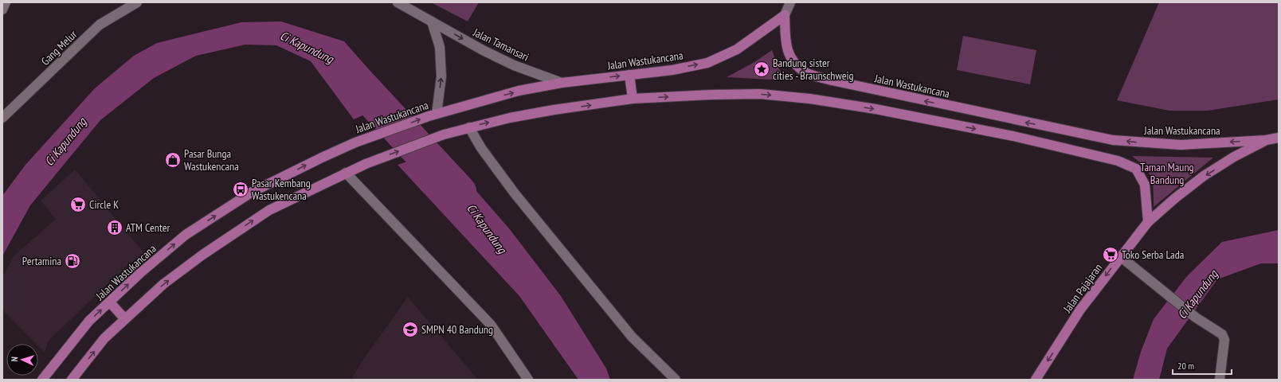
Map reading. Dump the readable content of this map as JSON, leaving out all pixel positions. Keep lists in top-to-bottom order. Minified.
{"streets":{"main road":["Jalan Wastukancana","Jalan Pajajaran"],"street":["Jalan Tamansari","Gang Melur"]},"crossings":[["Jalan Tamansari","Jalan Wastukancana"],["Jalan Wastukancana","Jalan Pajajaran"]],"one_way":["Jalan Tamansari","Jalan Pajajaran"],"water":["Ci Kapundung"],"parks":["Taman Maung Bandung"],"places":{"place":["Bandung sister cities - Braunschweig"],"shop":["Pasar Bunga Wastukencana"],"bus stop":["Pasar Kembang Wastukencana"],"supermarket":["Circle K","Toko Serba Lada"],"building":["ATM Center"],"fuel station":["Pertamina"],"school or university":["SMPN 40 Bandung"]},"scale_bar":"20 m","north":"left"}
